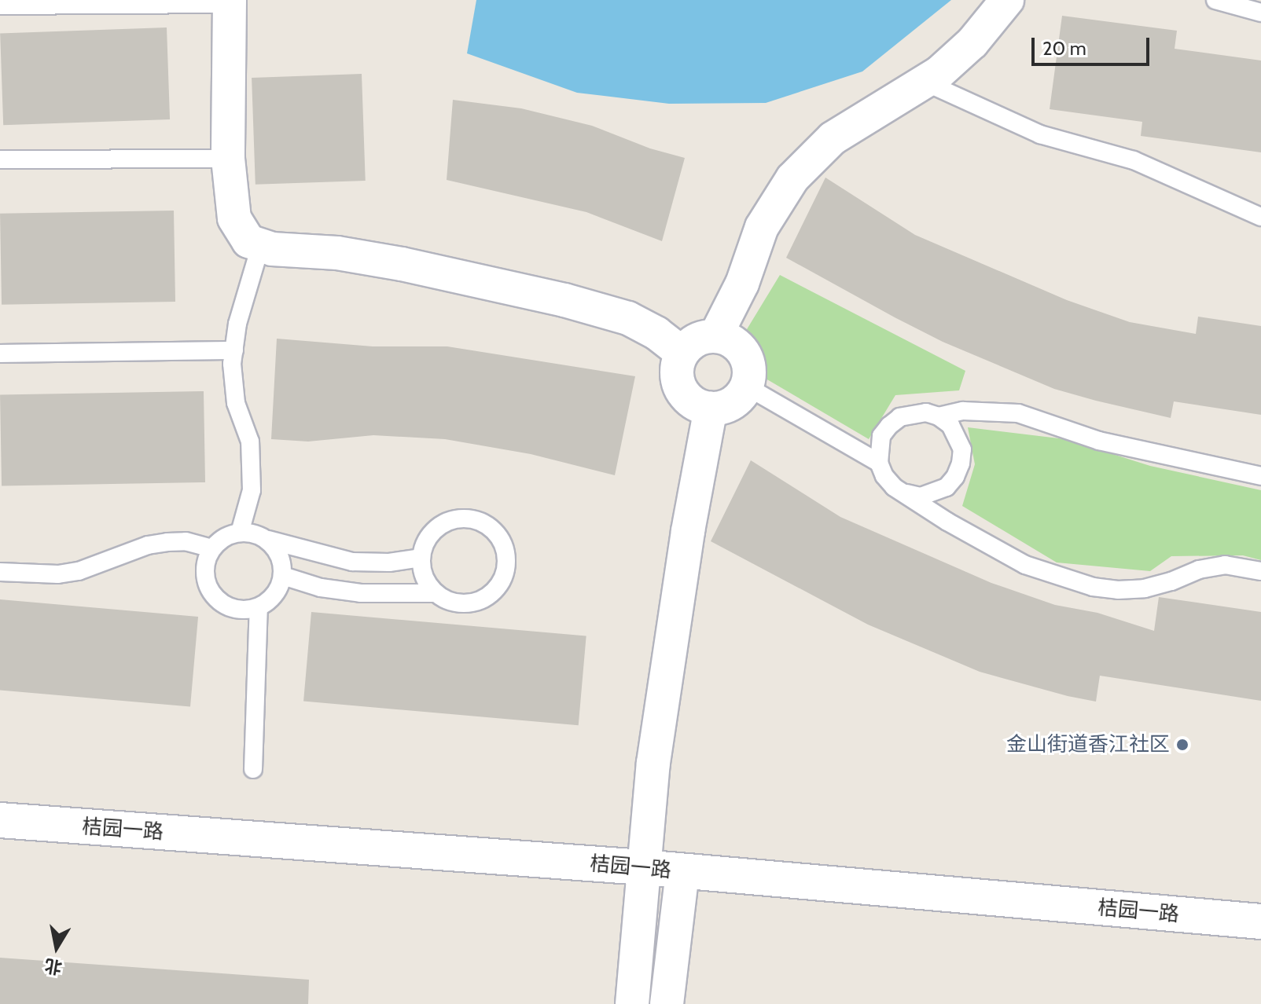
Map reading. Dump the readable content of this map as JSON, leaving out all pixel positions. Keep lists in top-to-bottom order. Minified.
{"streets":{"street":["桔园一路"]},"places":["金山街道香江社区"],"scale_bar":"20 m","north":"bottom"}
